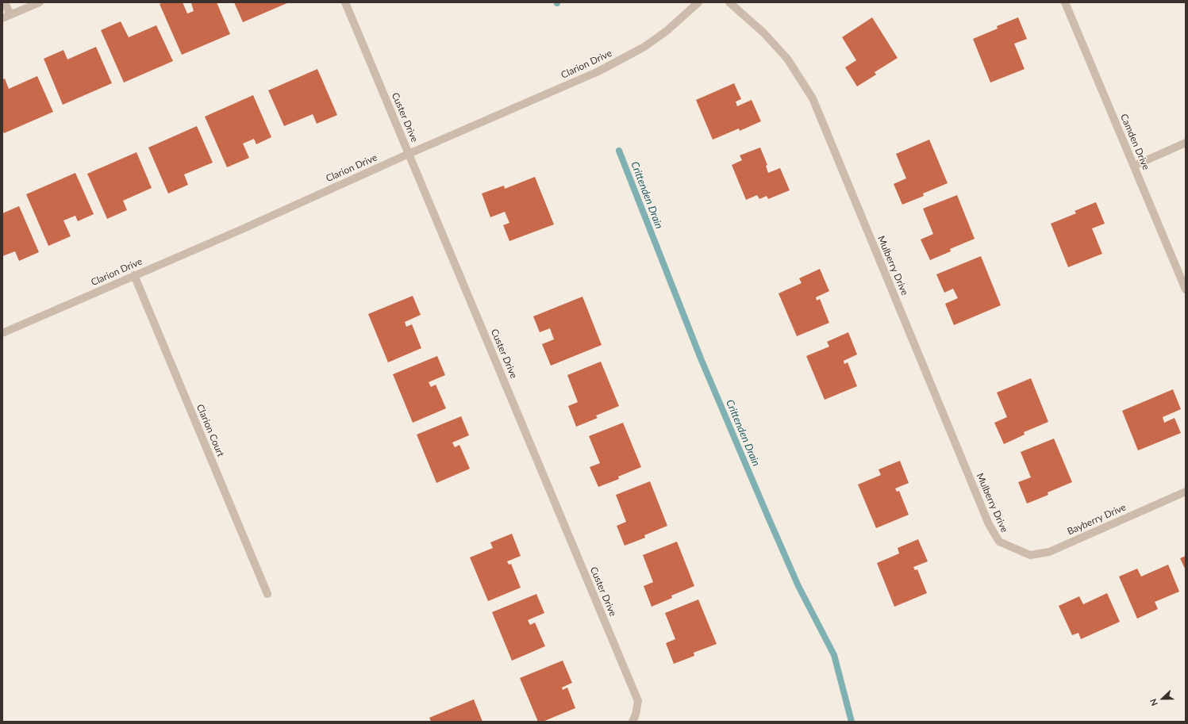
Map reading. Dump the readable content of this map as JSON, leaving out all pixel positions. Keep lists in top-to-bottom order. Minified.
{"streets":{"street":["Clarion Drive","Custer Drive","Camden Drive","Mulberry Drive","Clarion Court","Bayberry Drive"]},"crossings":[["Clarion Drive","Custer Drive"],["Clarion Drive","Clarion Court"],["Mulberry Drive","Bayberry Drive"]],"water":["Crittenden Drain"],"north":"left"}
